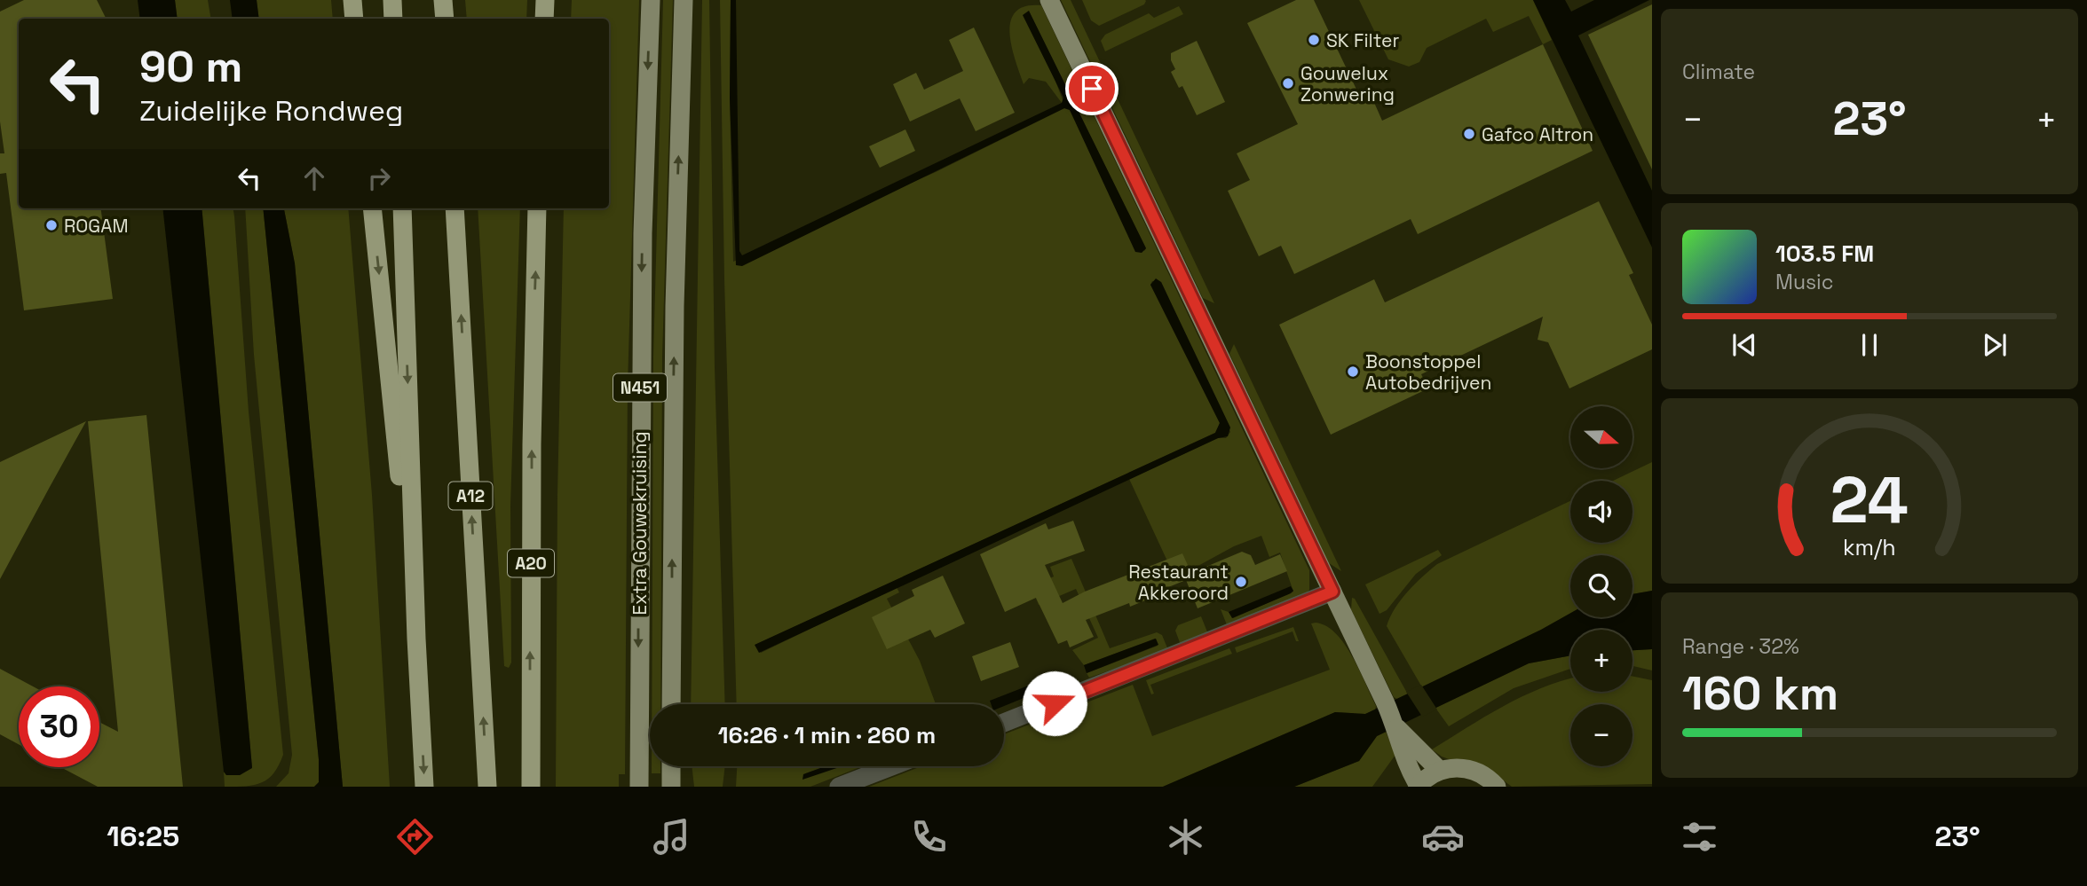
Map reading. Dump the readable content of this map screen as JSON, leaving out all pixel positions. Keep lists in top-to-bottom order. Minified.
{"streets":{"highway":["A12","A20"],"main road":["N451","Extra Gouwekruising"]},"places":["SK Filter","Gouwelux Zonwering","Gafco Altron","ROGAM","Boonstoppel Autobedrijven","Restaurant Akkeroord"],"north":"right","page":{"tile":["Climate",["Range · 32%","160 km"]],"turn":["90 m","Zuidelijke Rondweg"],"heat":["−","23°","+"],"song":["103.5 FM","Music"],"map_buttons":["+","−"],"limit":"30","trip":"16:26 · 1 min · 260 m","tabs":["16:25","23°"],"gauge":["24","km/h"]}}
